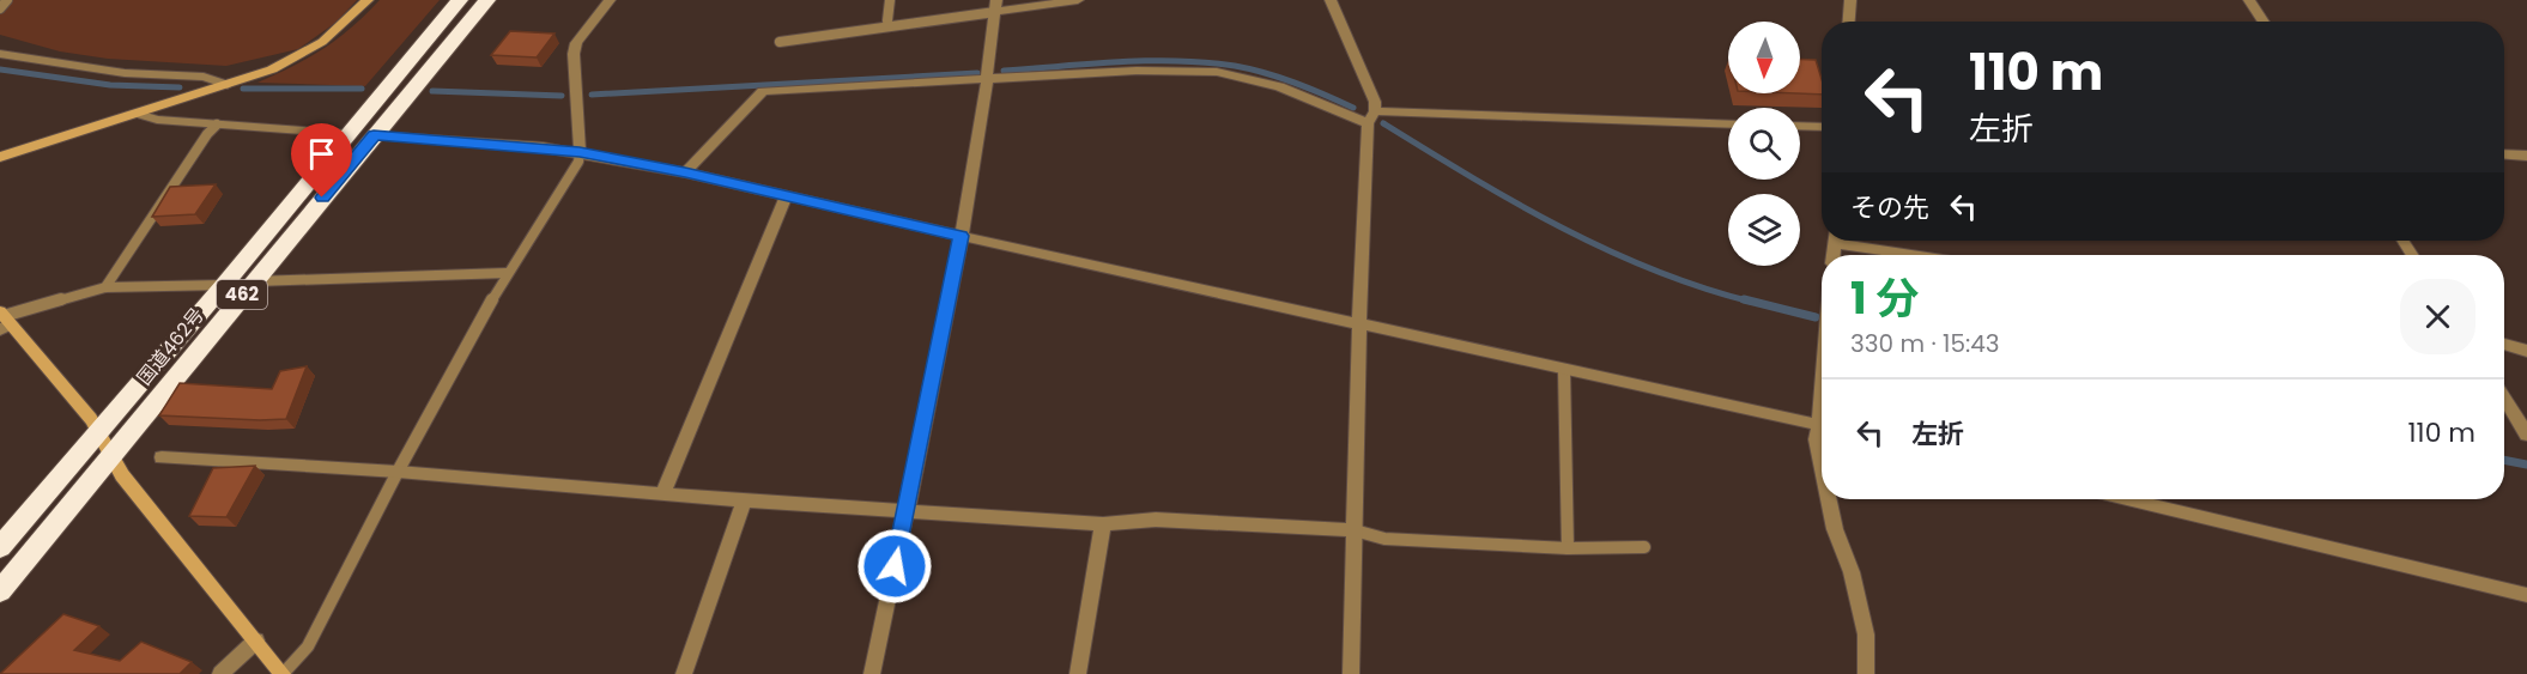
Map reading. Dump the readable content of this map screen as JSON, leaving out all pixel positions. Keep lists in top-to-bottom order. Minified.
{"streets":{"highway":["462","国道462号"]},"north":"bottom","page":{"turn":["110 m","左折"],"then":"その先","heading":["1 分","330 m · 15:43"],"list":[{"name":"左折","value":"110 m"}]}}
